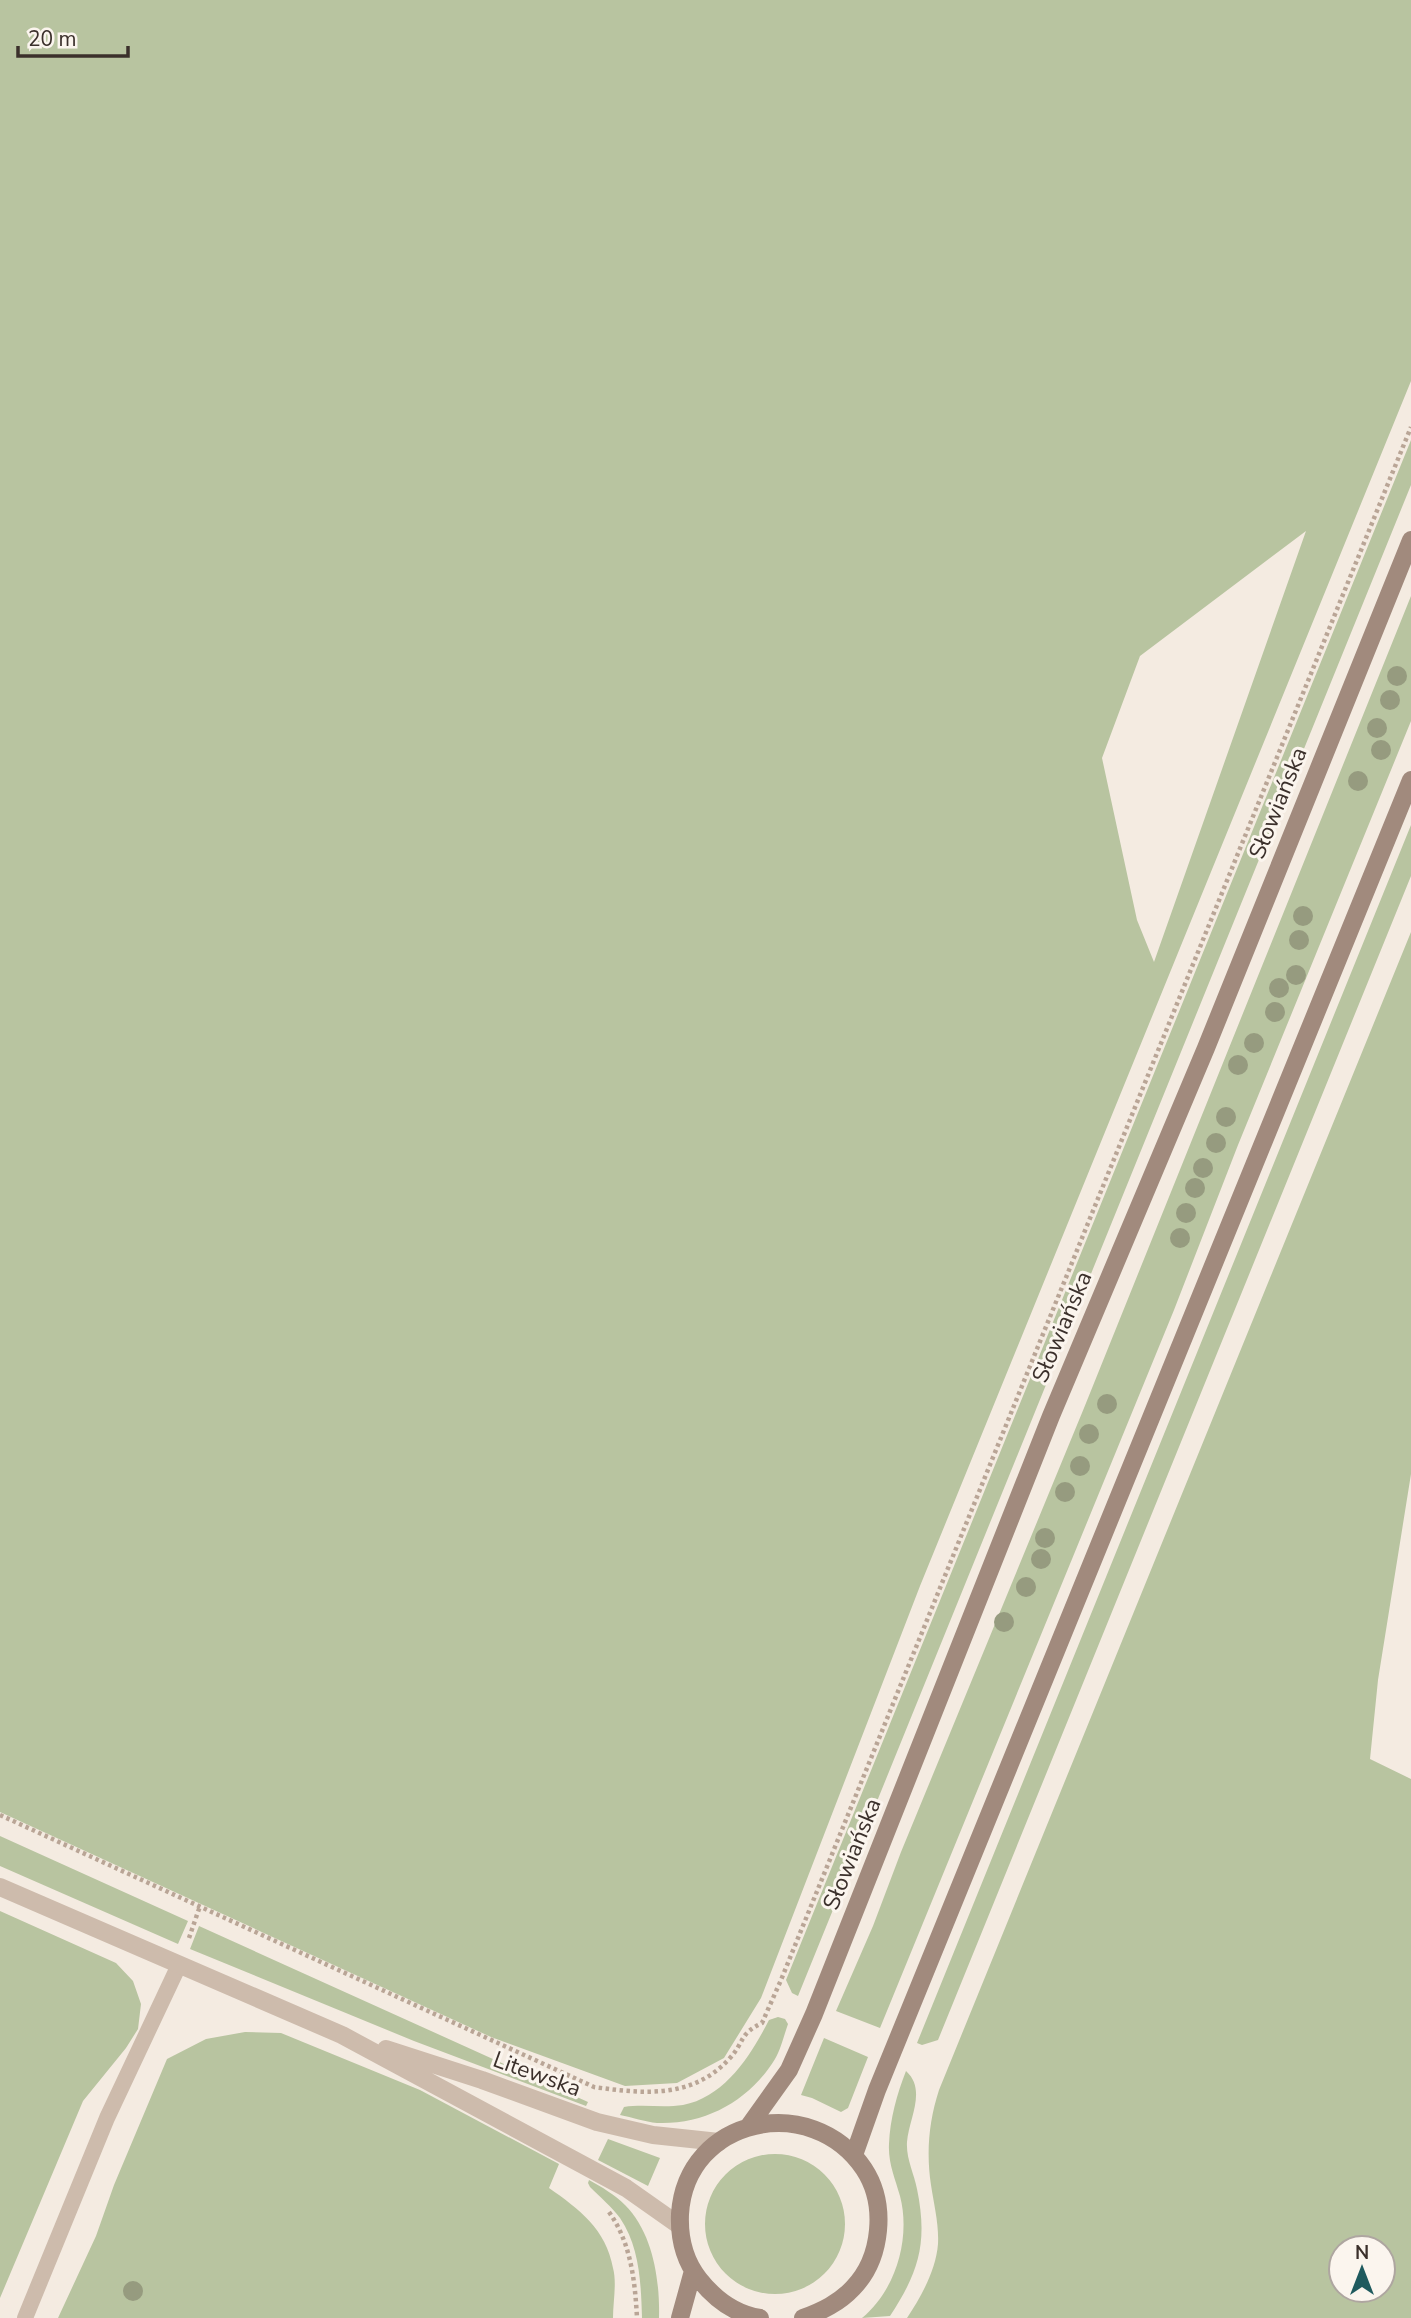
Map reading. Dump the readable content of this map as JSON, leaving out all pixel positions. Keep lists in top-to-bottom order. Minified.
{"streets":{"main road":["Słowiańska"],"street":["Litewska"]},"scale_bar":"20 m","north":"top"}
